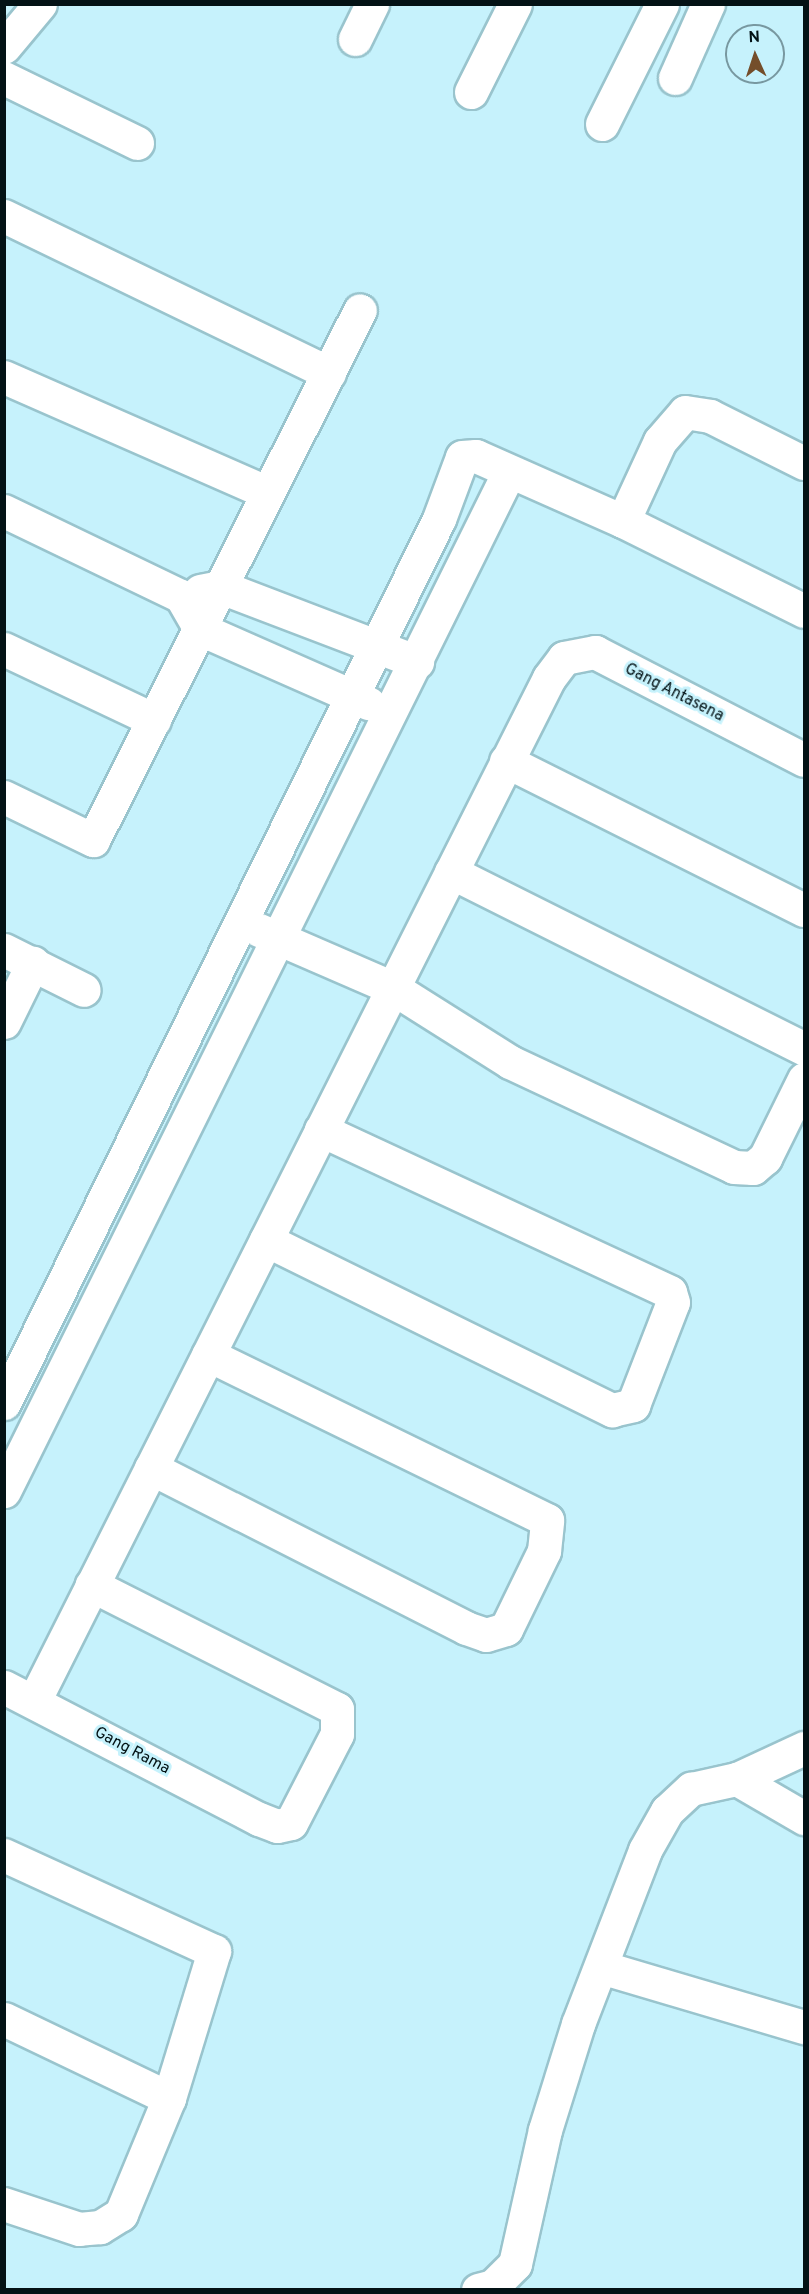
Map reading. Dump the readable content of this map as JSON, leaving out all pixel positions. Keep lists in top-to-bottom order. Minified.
{"streets":{"street":["Gang Antasena","Gang Rama"]},"crossings":[["Gang Antasena","Gang Rama"]],"north":"top"}
